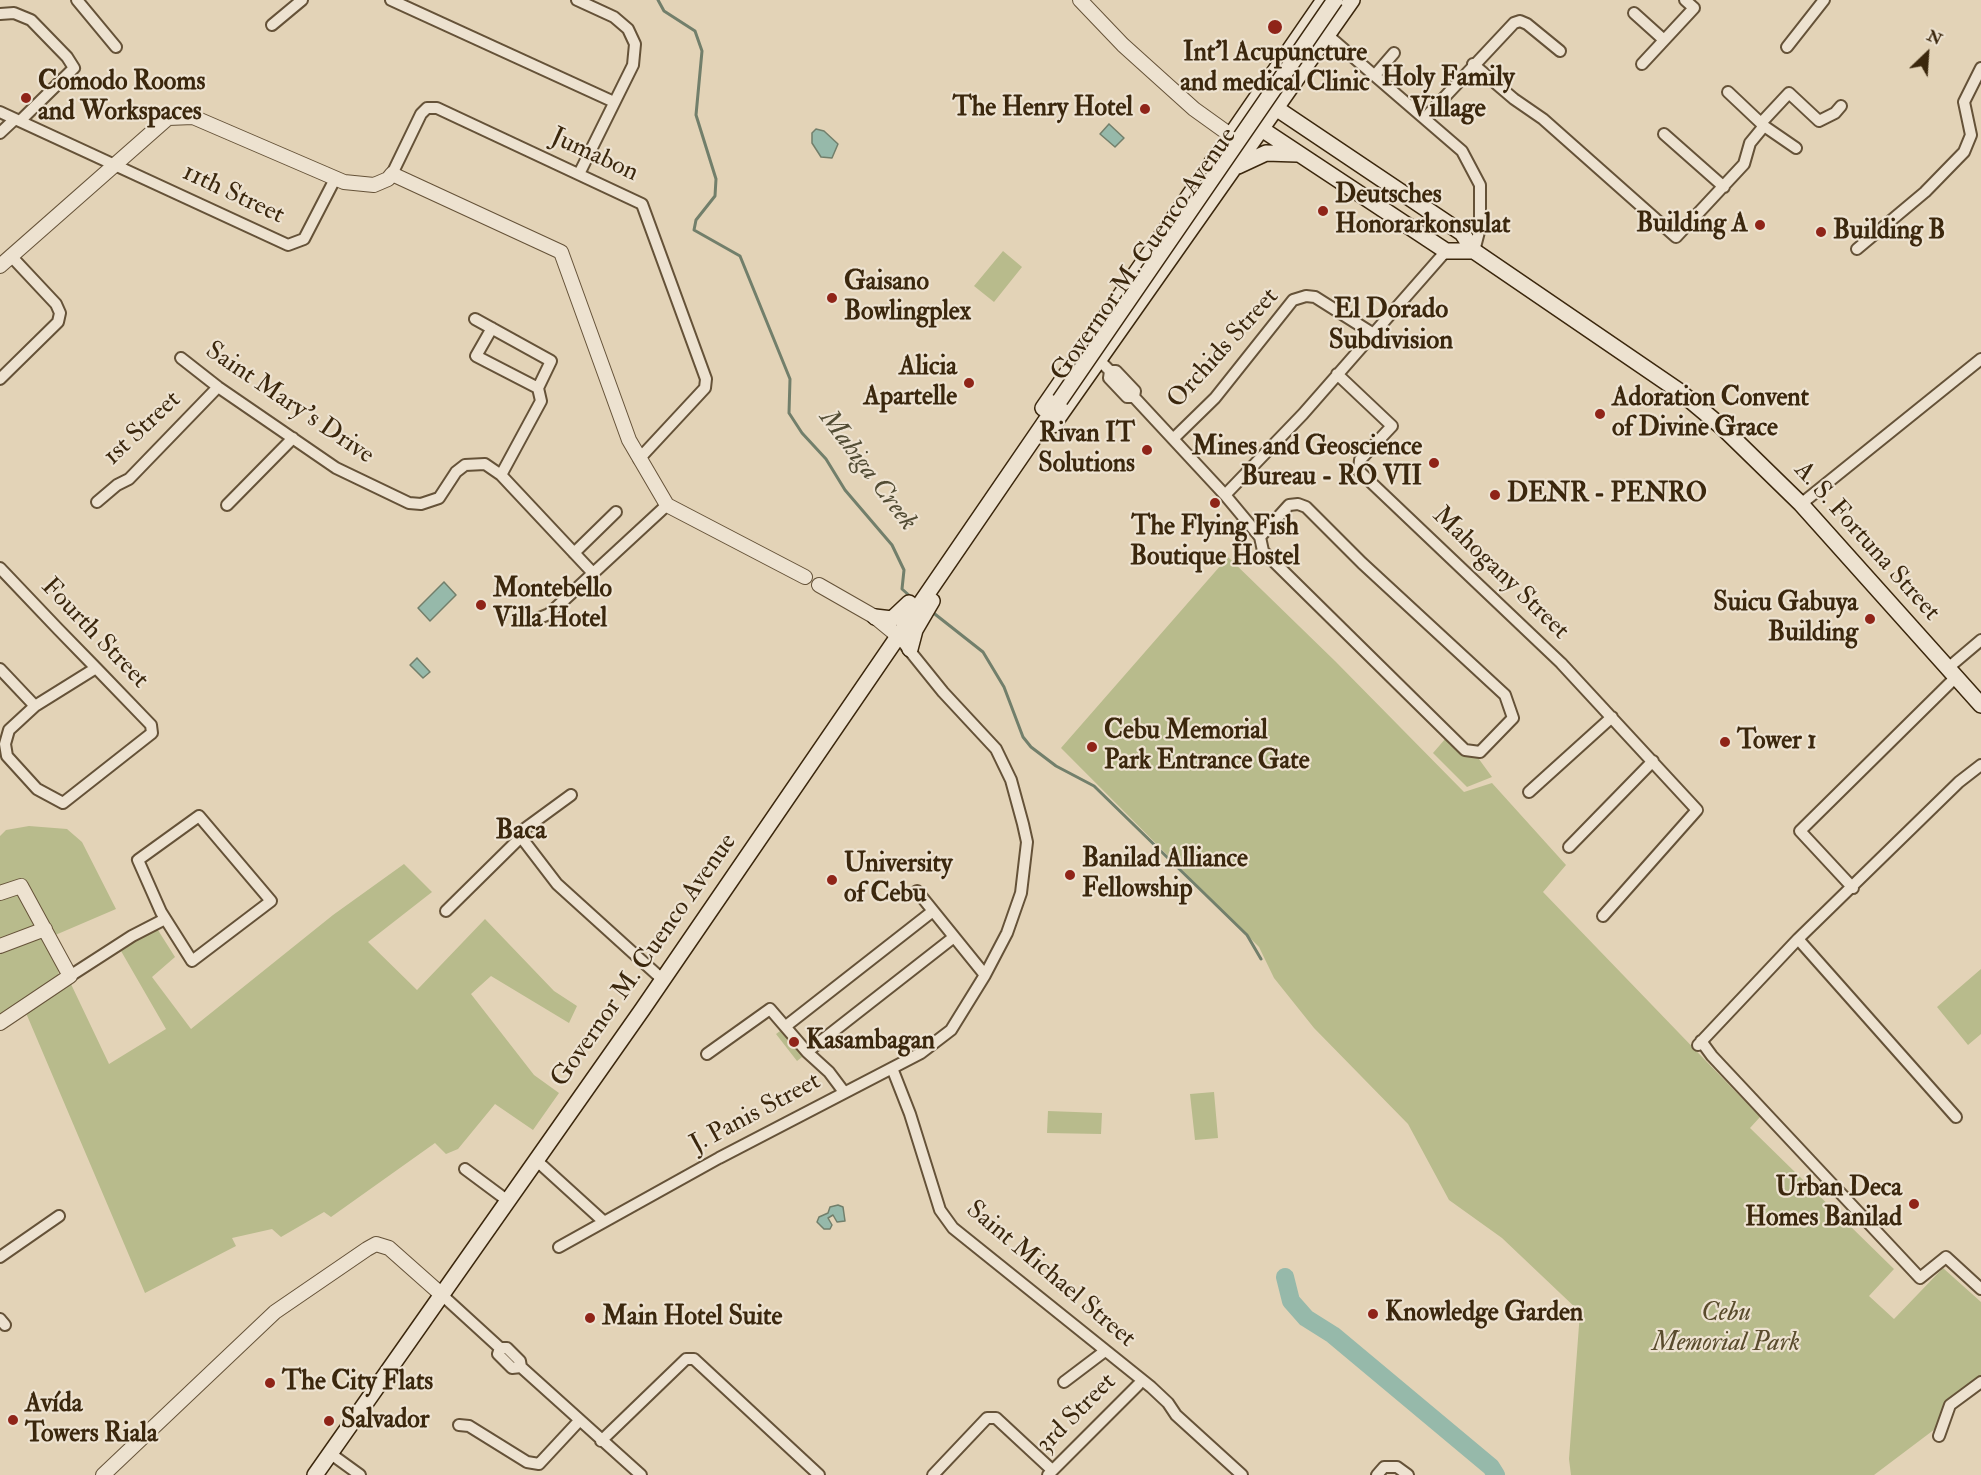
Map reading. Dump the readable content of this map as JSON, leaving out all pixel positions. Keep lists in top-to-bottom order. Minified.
{"streets":{"main road":["Governor M. Cuenco Avenue","A. S. Fortuna Street"],"street":["Jumabon","11th Street","Orchids Street","Saint Mary's Drive","1st Street","Mahogany Street","Fourth Street","J. Panis Street","Saint Michael Street","3rd Street"]},"crossings":[["Governor M. Cuenco Avenue","A. S. Fortuna Street"],["Governor M. Cuenco Avenue","J. Panis Street"],["Saint Mary's Drive","1st Street"],["J. Panis Street","Saint Michael Street"]],"districts":["Holy Family Village","El Dorado Subdivision","Baca"],"water":["Mahiga Creek"],"parks":["Cebu Memorial Park"],"places":["Int'l Acupuncture and medical Clinic","Comodo Rooms and Workspaces","The Henry Hotel","Deutsches Honorarkonsulat","Building A","Building B","Gaisano Bowlingplex","Alicia Apartelle","Adoration Convent of Divine Grace","Rivan IT Solutions","Mines and Geoscience Bureau - RO VII","DENR - PENRO","The Flying Fish Boutique Hostel","Montebello Villa Hotel","Suicu Gabuya Building","Tower 1","Cebu Memorial Park Entrance Gate","Banilad Alliance Fellowship","University of Cebu","Kasambagan","Urban Deca Homes Banilad","Knowledge Garden","Main Hotel Suite","The City Flats","Avída Towers Riala","Salvador"],"north":"top right"}
